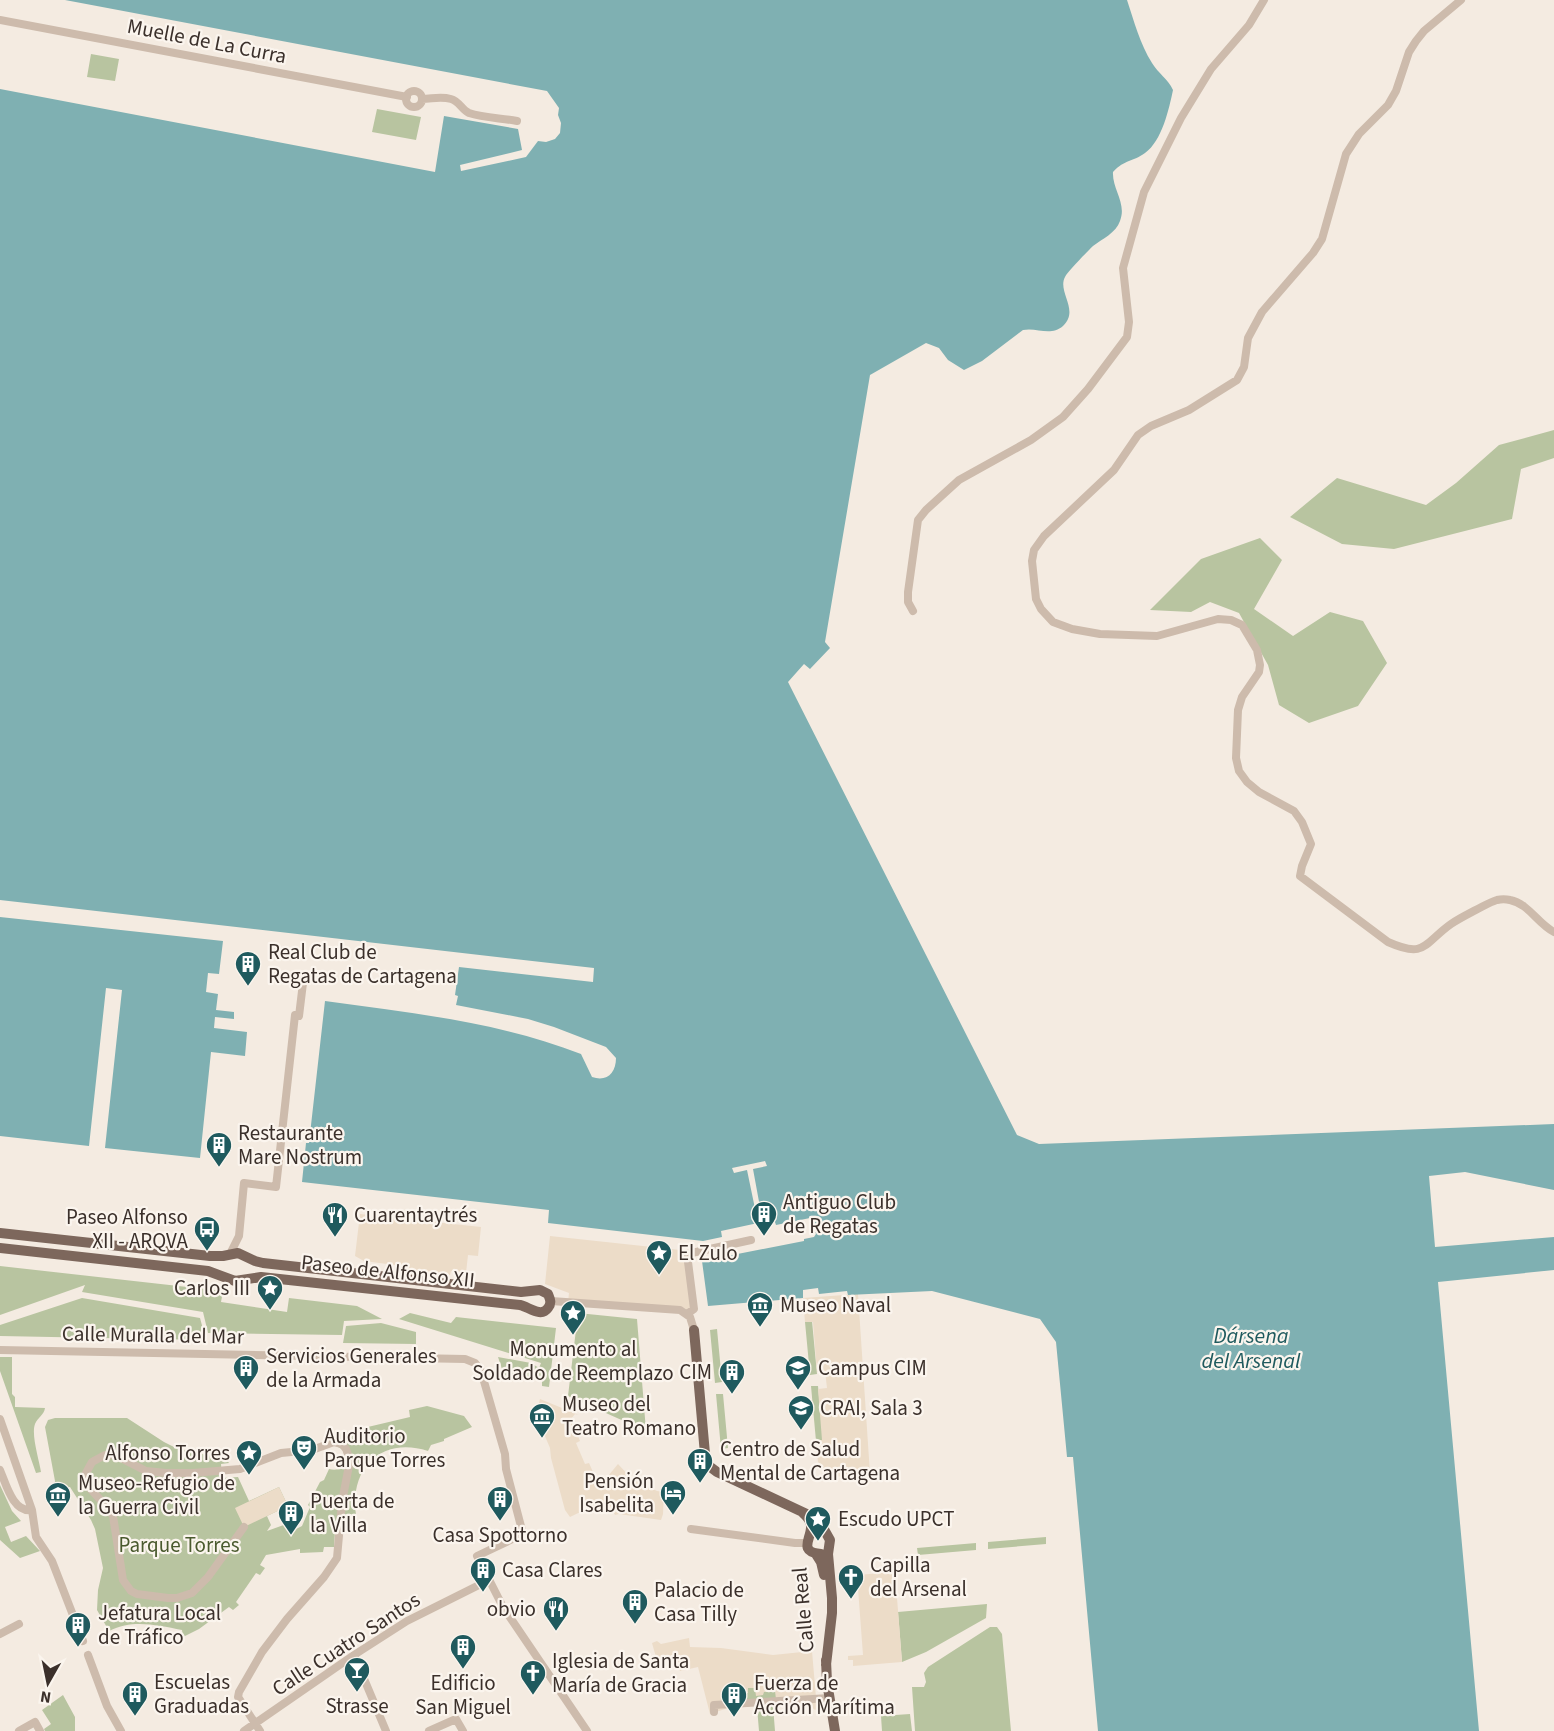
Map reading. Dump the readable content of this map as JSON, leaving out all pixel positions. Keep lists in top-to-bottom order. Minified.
{"streets":{"main road":["Paseo de Alfonso XII","Calle Real"],"street":["Muelle de La Curra","Calle Muralla del Mar","Calle Cuatro Santos"]},"crossings":[["Calle Muralla del Mar","Calle Cuatro Santos"]],"water":["Dársena del Arsenal"],"parks":["Parque Torres"],"places":{"building":["Real Club de Regatas de Cartagena","Restaurante Mare Nostrum","Antiguo Club de Regatas","Servicios Generales de la Armada","CIM","Centro de Salud Mental de Cartagena","Casa Spottorno","Puerta de la Villa","Casa Clares","Palacio de Casa Tilly","Jefatura Local de Tráfico","Edificio San Miguel","Escuelas Graduadas","Fuerza de Acción Marítima"],"restaurant":["Cuarentaytrés","obvio"],"bus stop":["Paseo Alfonso XII - ARQVA"],"place":["El Zulo","Carlos III","Monumento al Soldado de Reemplazo","Alfonso Torres","Escudo UPCT"],"museum":["Museo Naval","Museo del Teatro Romano","Museo-Refugio de la Guerra Civil"],"school or university":["Campus CIM","CRAI, Sala 3"],"theatre":["Auditorio Parque Torres"],"hotel":["Pensión Isabelita"],"church":["Capilla del Arsenal","Iglesia de Santa María de Gracia"],"bar":["Strasse"]},"north":"bottom"}
